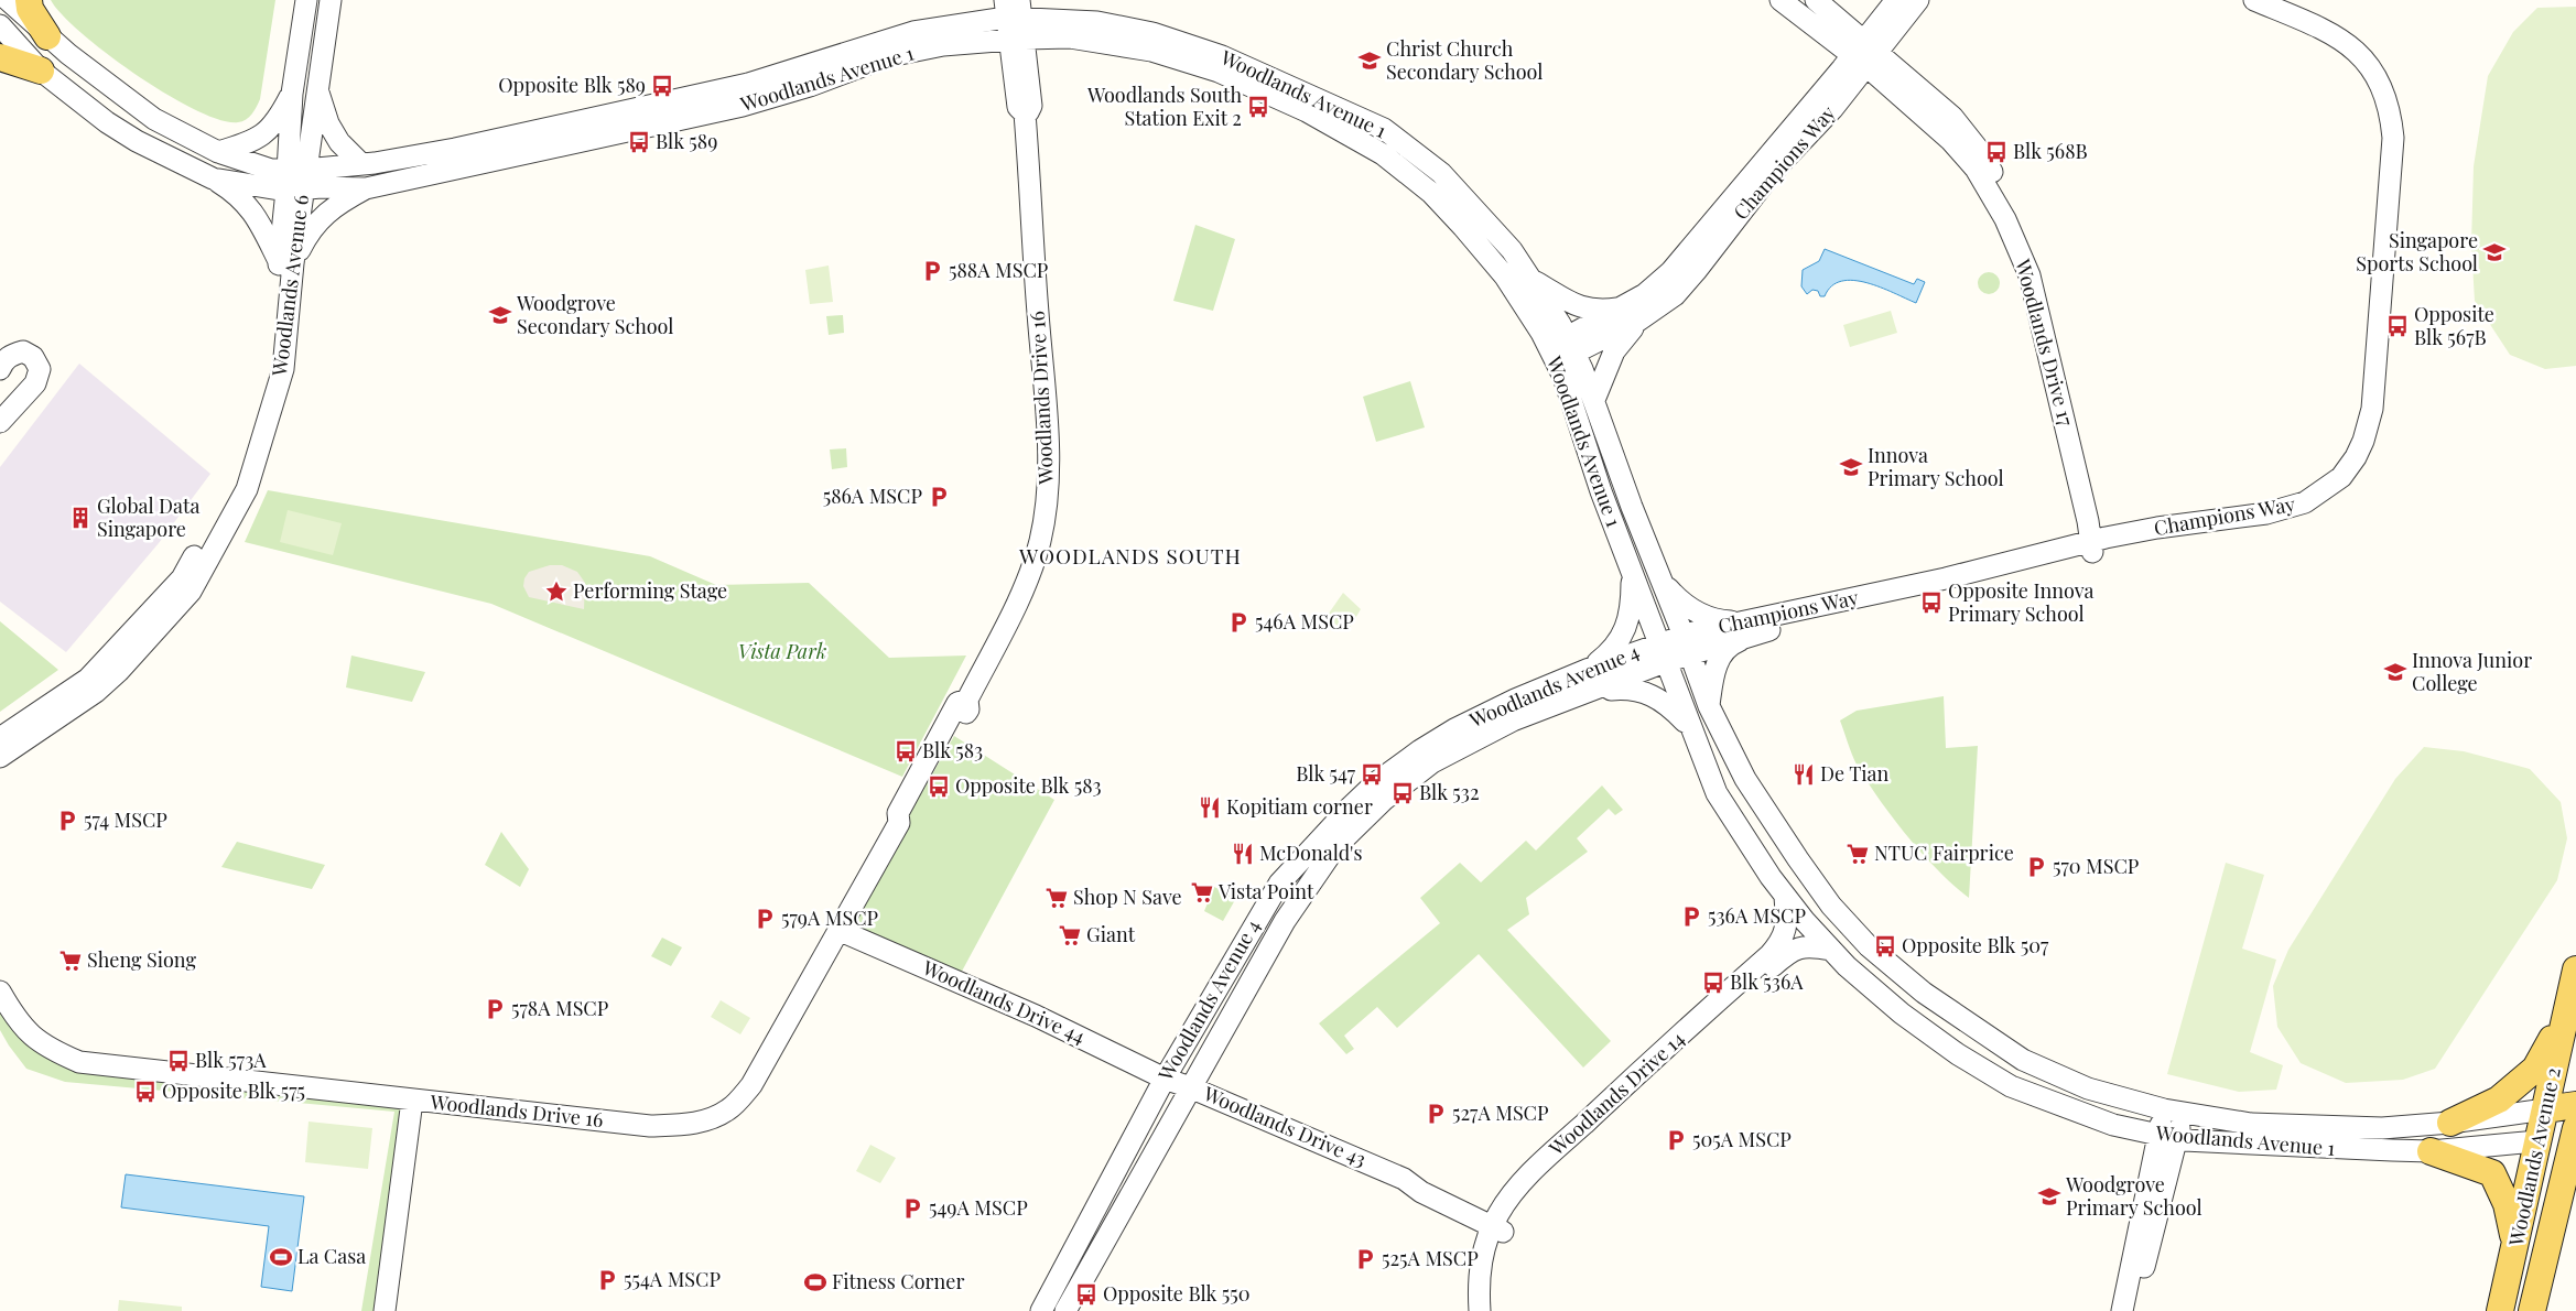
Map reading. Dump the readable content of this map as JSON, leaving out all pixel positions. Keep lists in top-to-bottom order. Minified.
{"streets":{"main road":["Woodlands Avenue 1","Woodlands Avenue 2"],"street":["Champions Way","Woodlands Avenue 6","Woodlands Drive 17","Woodlands Drive 16","Woodlands Avenue 4","Woodlands Drive 44","Woodlands Drive 14","Woodlands Drive 43"]},"crossings":[["Woodlands Avenue 1","Champions Way"],["Woodlands Avenue 1","Woodlands Avenue 6"],["Woodlands Avenue 1","Woodlands Drive 16"],["Woodlands Avenue 1","Woodlands Avenue 4"],["Woodlands Avenue 1","Woodlands Drive 14"],["Woodlands Avenue 1","Woodlands Avenue 2"],["Champions Way","Woodlands Drive 17"],["Champions Way","Woodlands Avenue 4"],["Woodlands Drive 16","Woodlands Drive 44"],["Woodlands Avenue 4","Woodlands Drive 44"],["Woodlands Avenue 4","Woodlands Drive 43"],["Woodlands Drive 44","Woodlands Drive 43"],["Woodlands Drive 14","Woodlands Drive 43"]],"districts":["WOODLANDS SOUTH"],"parks":["Vista Park"],"places":{"school or university":["Christ Church Secondary School","Singapore Sports School","Woodgrove Secondary School","Innova Primary School","Innova Junior College","Woodgrove Primary School"],"bus stop":["Opposite Blk 589","Woodlands South Station Exit 2","Blk 589","Blk 568B","Opposite Blk 567B","Opposite Innova Primary School","Blk 583","Blk 547","Opposite Blk 583","Blk 532","Opposite Blk 507","Blk 536A","Blk 573A","Opposite Blk 575","Opposite Blk 550"],"parking":["588A MSCP","586A MSCP","546A MSCP","574 MSCP","570 MSCP","536A MSCP","579A MSCP","578A MSCP","527A MSCP","505A MSCP","549A MSCP","525A MSCP","554A MSCP"],"building":["Global Data Singapore"],"place":["Performing Stage"],"restaurant":["De Tian","Kopitiam corner","McDonald's"],"supermarket":["NTUC Fairprice","Vista Point","Shop N Save","Giant","Sheng Siong"],"sports":["La Casa","Fitness Corner"]}}
